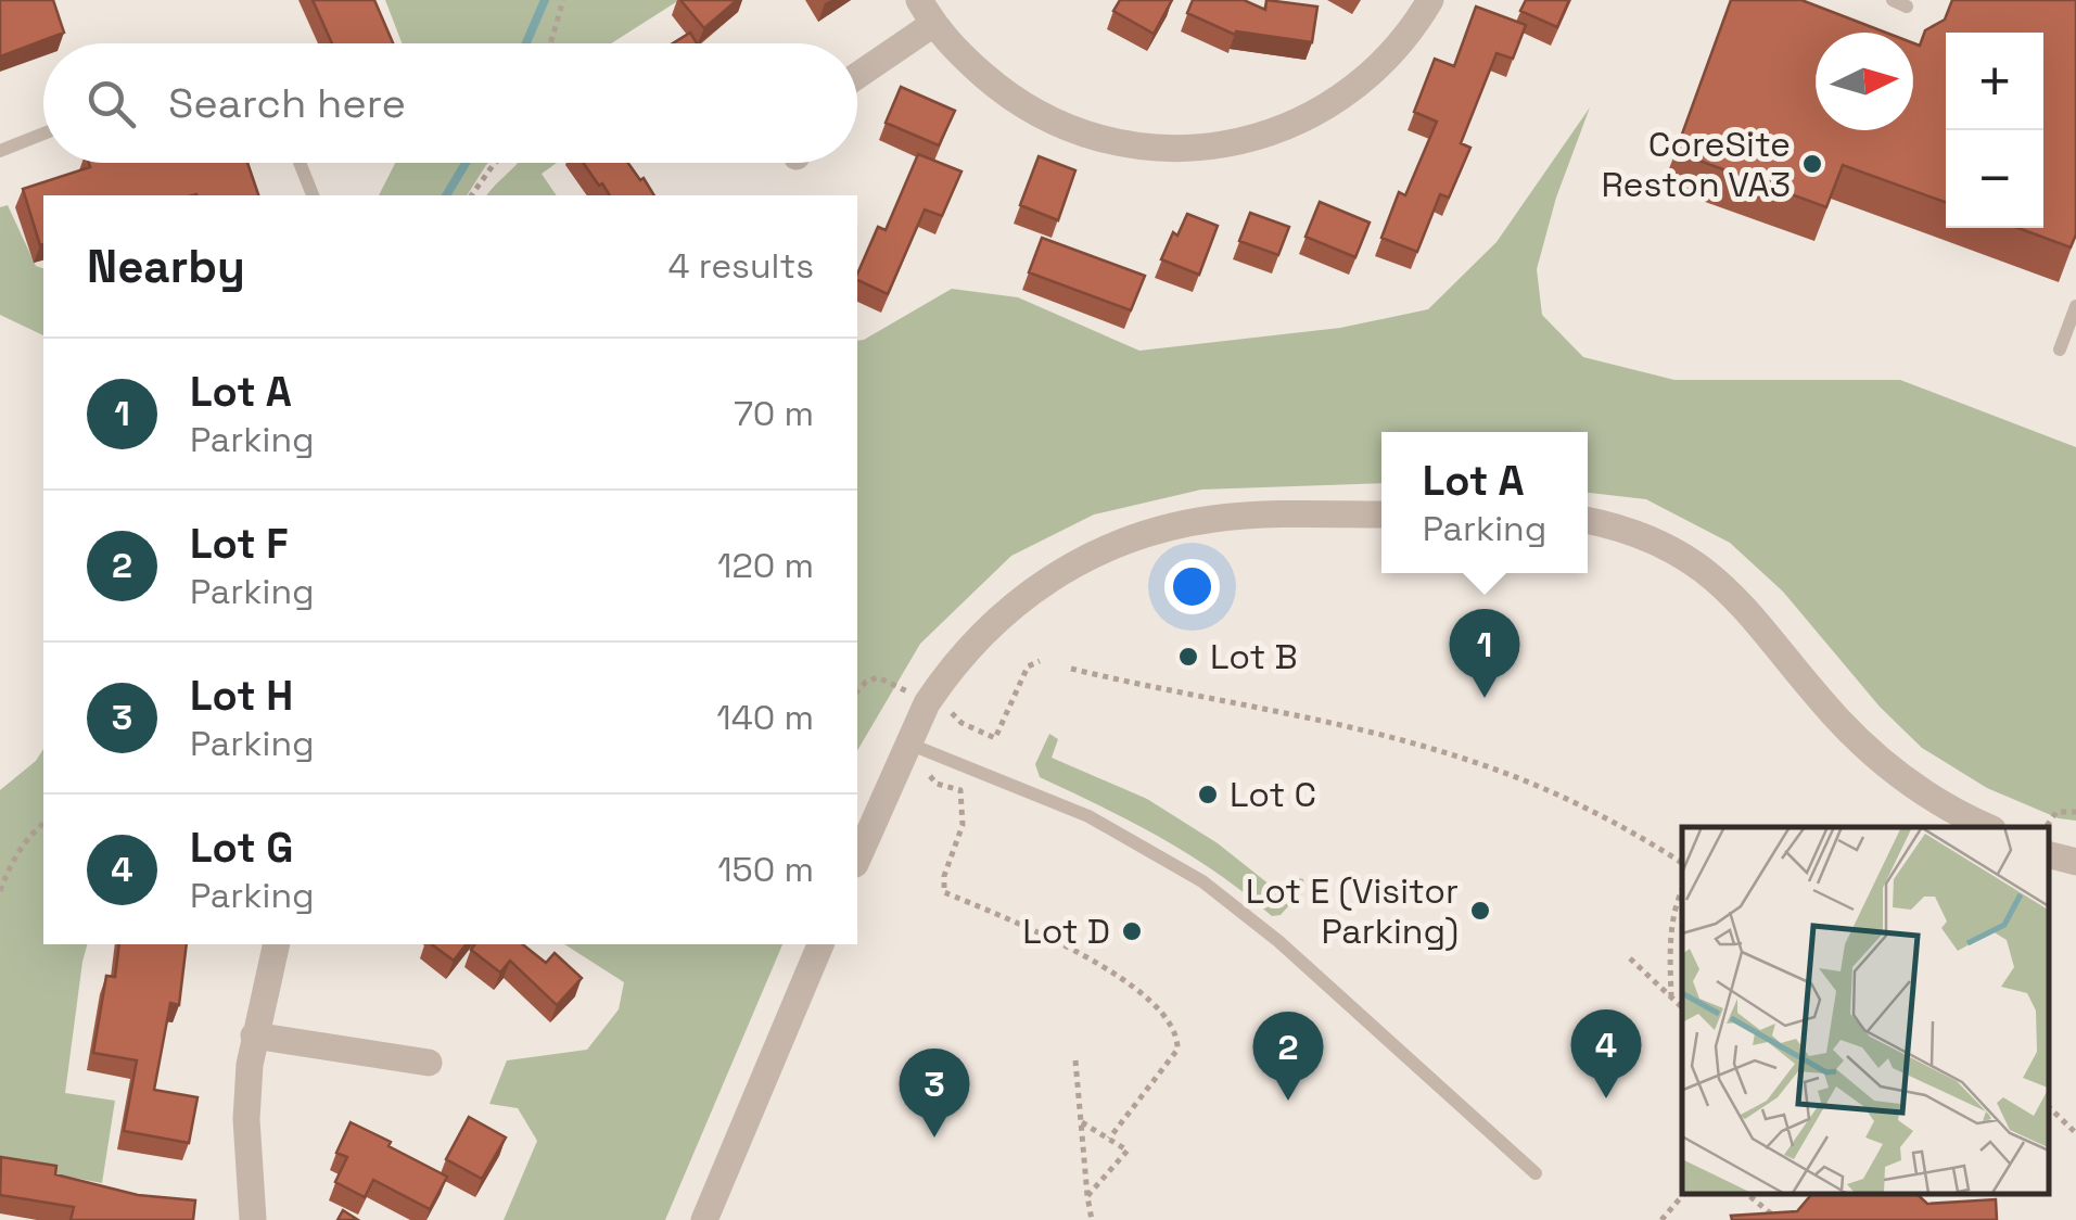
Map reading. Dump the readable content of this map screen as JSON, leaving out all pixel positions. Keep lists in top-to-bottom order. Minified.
{"places":["CoreSite Reston VA3","Lot B","Lot C","Lot E (Visitor Parking)","Lot D"],"north":"right","page":{"map_buttons":["+","−"],"search":"Search here","heading":["Nearby","4 results"],"list":[{"mark":"1","name":"Lot A","note":"Parking","value":"70 m"},{"mark":"2","name":"Lot F","note":"Parking","value":"120 m"},{"mark":"3","name":"Lot H","note":"Parking","value":"140 m"},{"mark":"4","name":"Lot G","note":"Parking","value":"150 m"}],"popup":["Lot A","Parking"],"pins":["1","4","2","3"]}}
